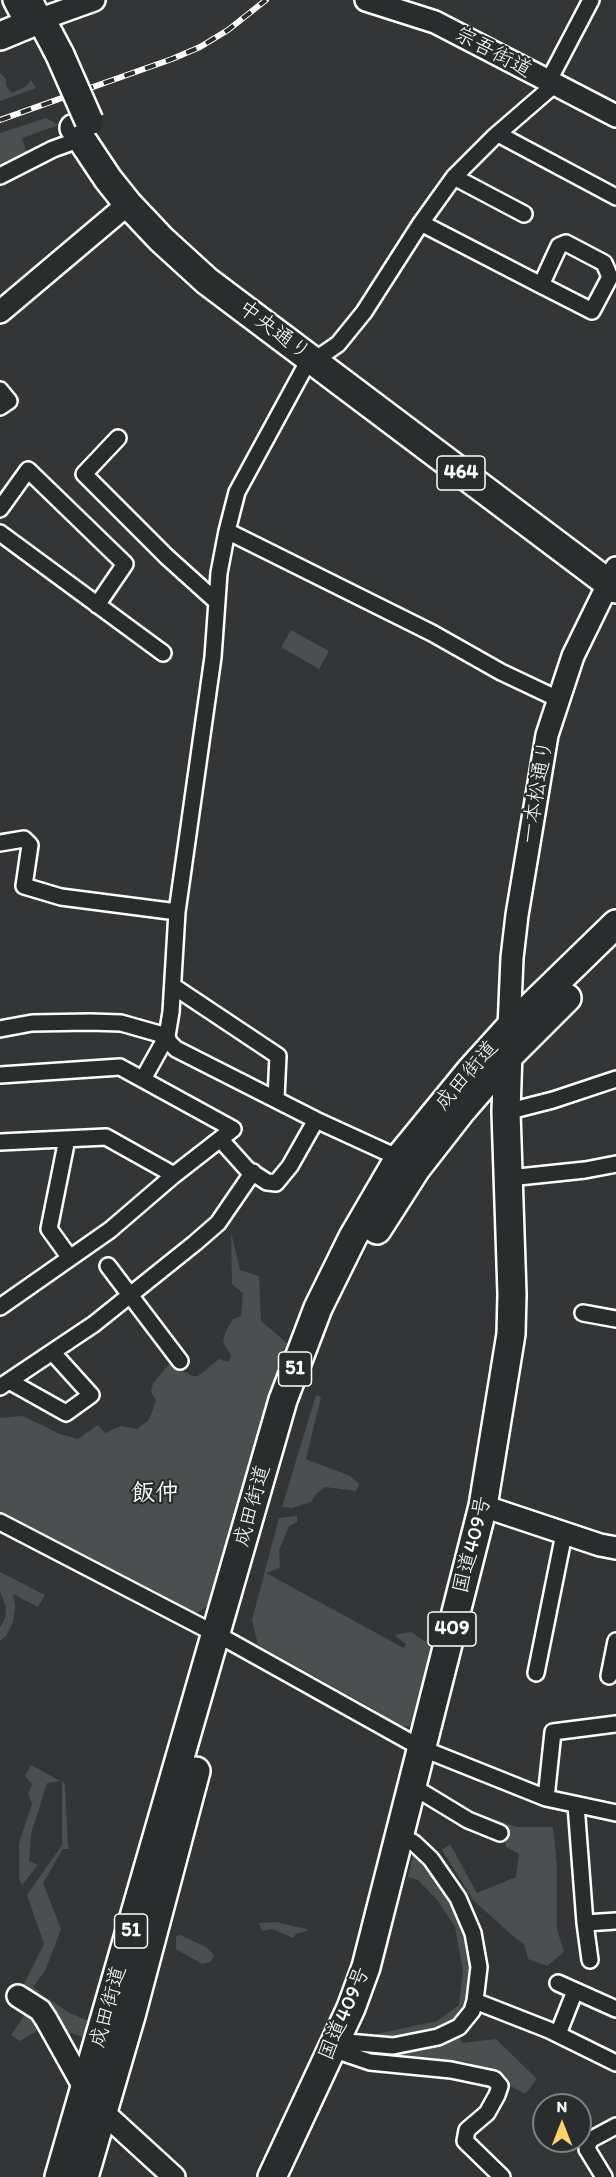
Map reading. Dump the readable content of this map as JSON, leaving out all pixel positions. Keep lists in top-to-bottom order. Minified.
{"streets":{"highway":["中央通り","464","成田街道","51","国道409号","409"],"street":["宗吾街道","一本松通り"]},"crossings":[["中央通り","一本松通り"],["一本松通り","成田街道"],["一本松通り","国道409号"],["成田街道","国道409号"]],"districts":["飯仲"],"north":"top"}
